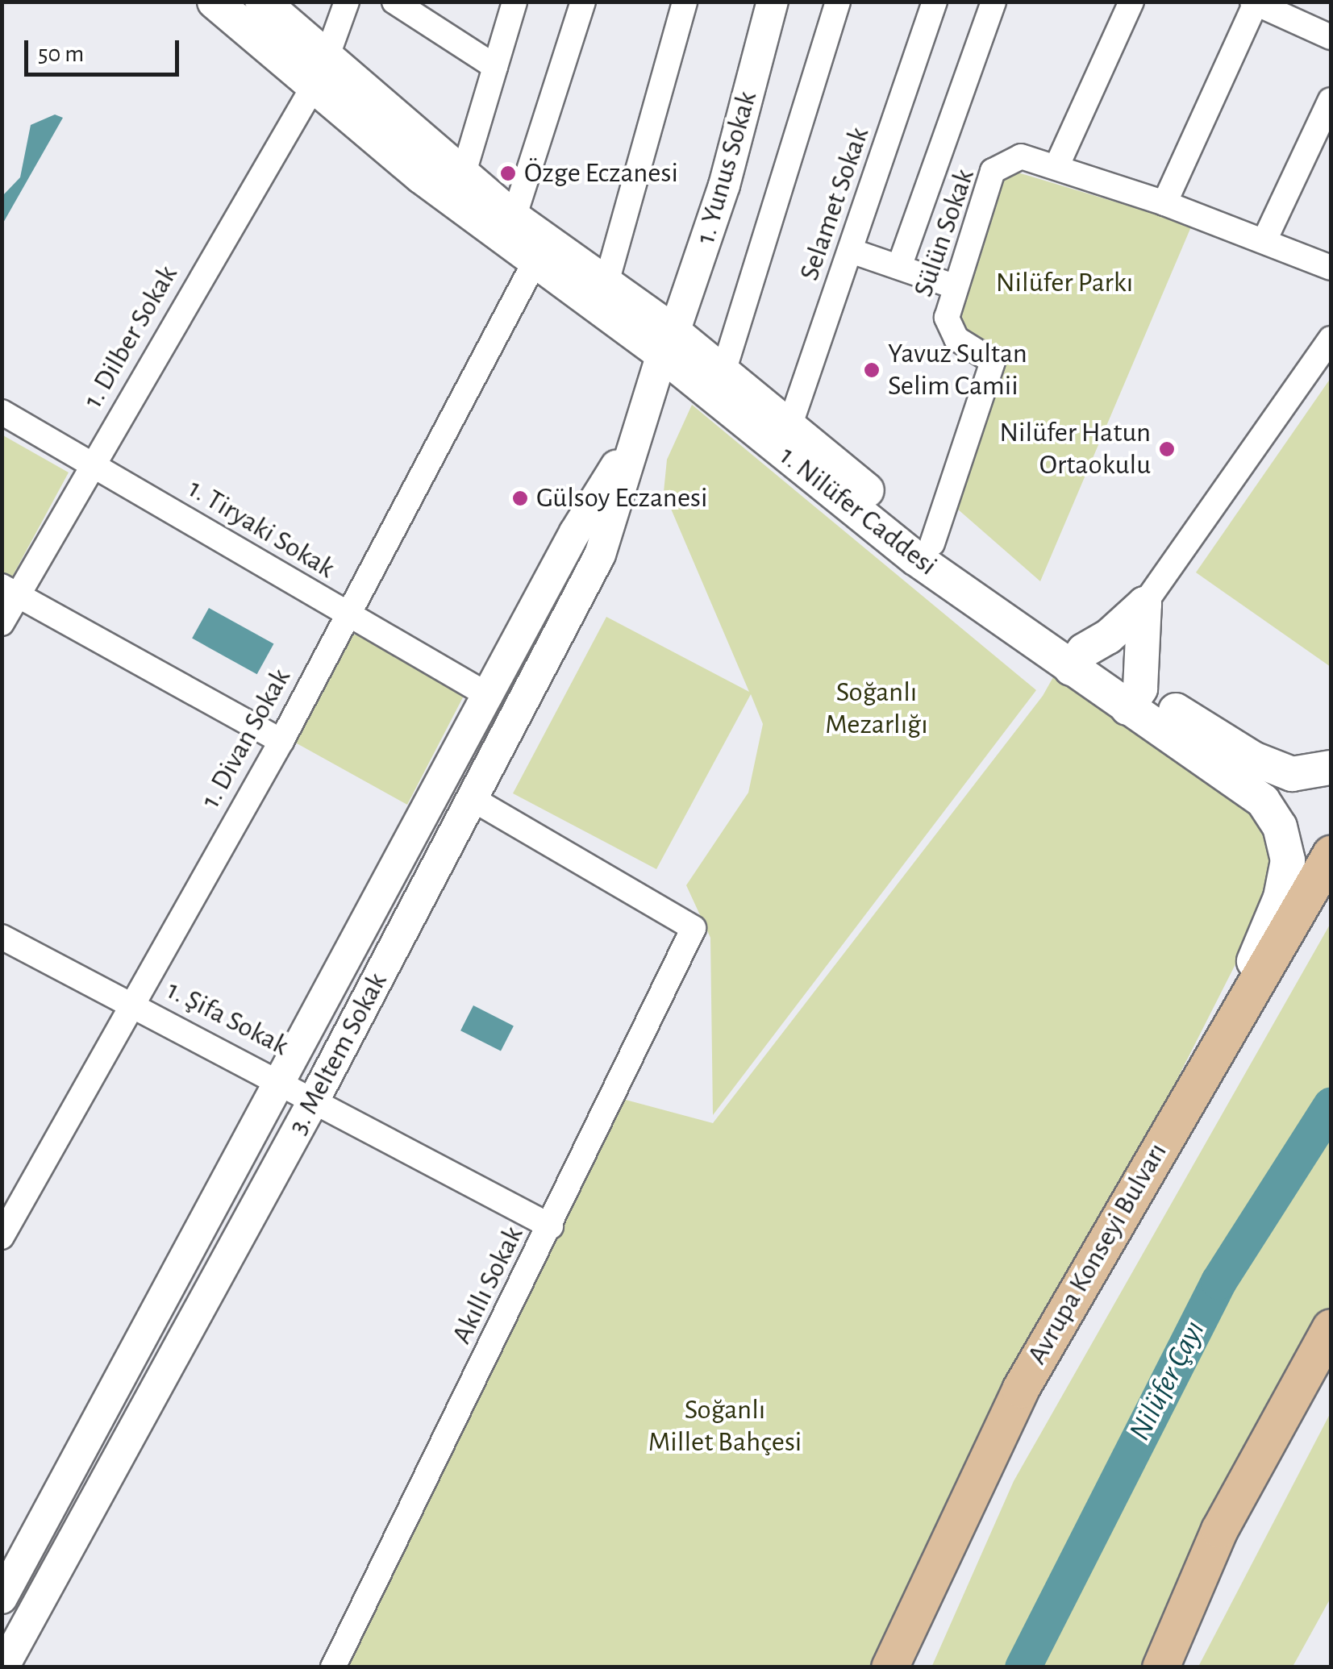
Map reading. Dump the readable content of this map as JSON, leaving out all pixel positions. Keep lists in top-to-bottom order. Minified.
{"streets":{"main road":["1. Nilüfer Caddesi","Avrupa Konseyi Bulvarı"],"street":["1. Yunus Sokak","Selamet Sokak","Sülün Sokak","1. Dilber Sokak","1. Tiryaki Sokak","1. Divan Sokak","1. Şifa Sokak","3. Meltem Sokak","Akıllı Sokak"]},"crossings":[["1. Yunus Sokak","1. Nilüfer Caddesi"],["1. Yunus Sokak","3. Meltem Sokak"],["Selamet Sokak","1. Nilüfer Caddesi"],["Sülün Sokak","1. Nilüfer Caddesi"],["1. Dilber Sokak","1. Nilüfer Caddesi"],["1. Dilber Sokak","1. Tiryaki Sokak"],["1. Nilüfer Caddesi","1. Divan Sokak"],["1. Nilüfer Caddesi","3. Meltem Sokak"],["1. Nilüfer Caddesi","Avrupa Konseyi Bulvarı"],["1. Tiryaki Sokak","1. Divan Sokak"],["1. Tiryaki Sokak","3. Meltem Sokak"],["1. Divan Sokak","1. Şifa Sokak"],["1. Şifa Sokak","3. Meltem Sokak"],["1. Şifa Sokak","Akıllı Sokak"],["3. Meltem Sokak","Akıllı Sokak"]],"water":["Nilüfer Çayı"],"parks":["Nilüfer Parkı","Soğanlı Mezarlığı","Soğanlı Millet Bahçesi"],"places":["Özge Eczanesi","Yavuz Sultan Selim Camii","Nilüfer Hatun Ortaokulu","Gülsoy Eczanesi"],"scale_bar":"50 m"}
